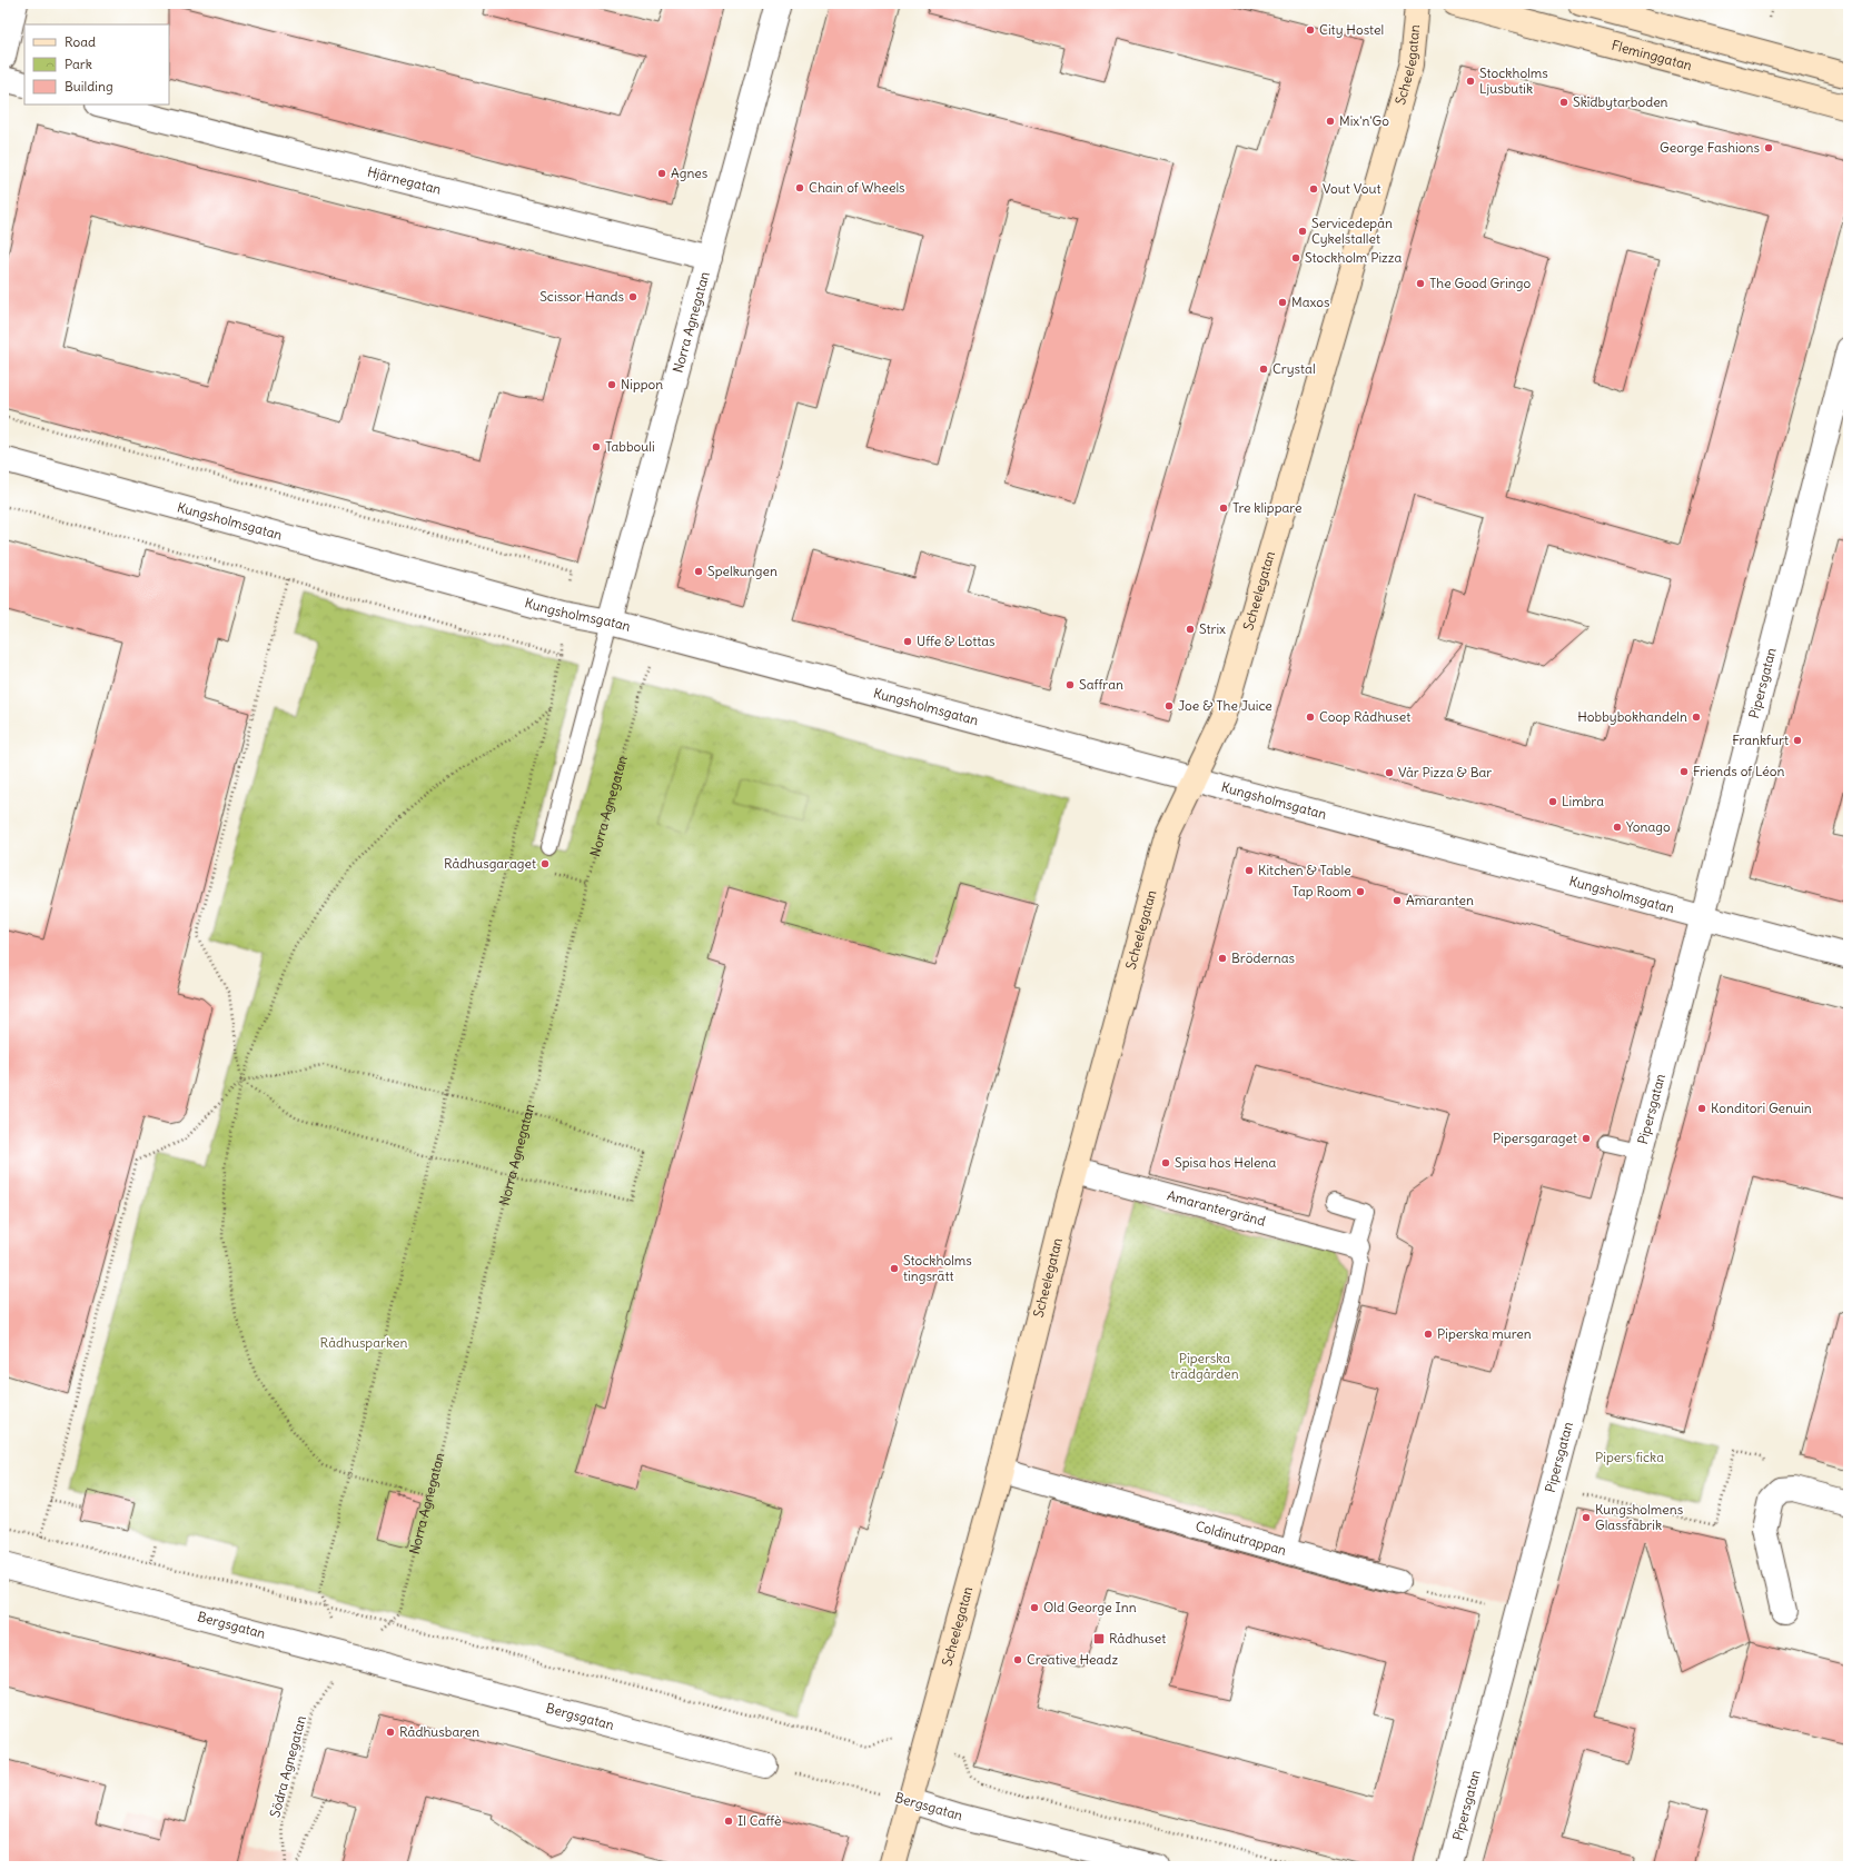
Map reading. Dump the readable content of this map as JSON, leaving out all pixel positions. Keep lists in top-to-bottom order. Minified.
{"streets":{"street":["Fleminggatan","Scheelegatan","Hjärnegatan","Norra Agnegatan","Kungsholmsgatan","Pipersgatan","Amarantergränd","Coldinutrappan","Bergsgatan"],"path":["Södra Agnegatan"]},"crossings":[["Scheelegatan","Kungsholmsgatan"],["Scheelegatan","Amarantergränd"],["Scheelegatan","Coldinutrappan"],["Scheelegatan","Bergsgatan"],["Hjärnegatan","Norra Agnegatan"],["Norra Agnegatan","Kungsholmsgatan"],["Norra Agnegatan","Bergsgatan"],["Norra Agnegatan","Södra Agnegatan"],["Kungsholmsgatan","Pipersgatan"],["Bergsgatan","Södra Agnegatan"]],"parks":["Rådhusparken","Piperska trädgården","Pipers ficka"],"places":{"other":["City Hostel","Stockholms Ljusbutik","Skidbytarboden","Mix'n'Go","George Fashions","Agnes","Chain of Wheels","Vout Vout","Servicedepån Cykelstallet","Stockholm Pizza","The Good Gringo","Scissor Hands","Maxos","Crystal","Nippon","Tabbouli","Tre klippare","Spelkungen","Strix","Uffe & Lottas","Saffran","Joe & The Juice","Coop Rådhuset","Hobbybokhandeln","Frankfurt","Friends of Léon","Vår Pizza & Bar","Limbra","Yonago","Rådhusgaraget","Kitchen & Table","Tap Room","Amaranten","Brödernas","Konditori Genuin","Pipersgaraget","Spisa hos Helena","Stockholms tingsrätt","Piperska muren","Kungsholmens Glassfabrik","Old George Inn","Creative Headz","Rådhusbaren","Il Caffè"],"transit":["Rådhuset"]},"legend":["Road","Park","Building"]}
